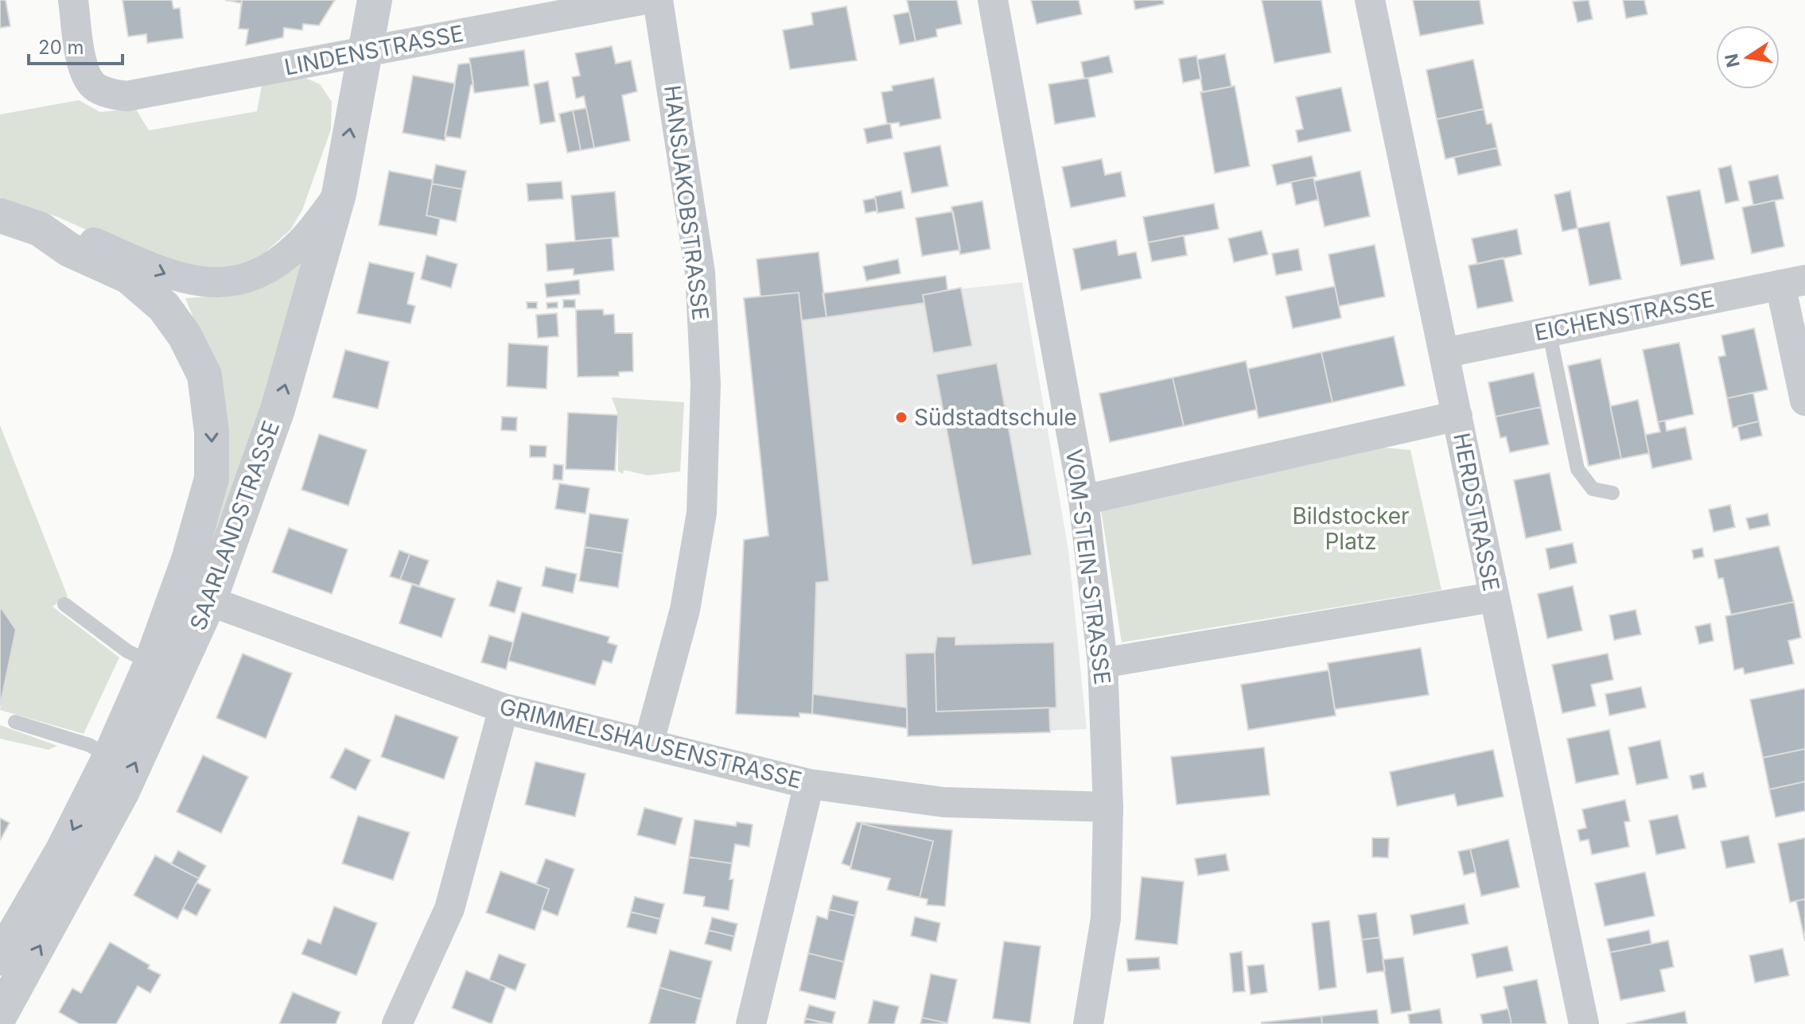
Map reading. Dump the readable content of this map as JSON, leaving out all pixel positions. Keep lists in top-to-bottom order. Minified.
{"streets":{"street":["LINDENSTRASSE","HANSJAKOBSTRASSE","EICHENSTRASSE","HERDSTRASSE","SAARLANDSTRASSE","VOM-STEIN-STRASSE","GRIMMELSHAUSENSTRASSE"]},"crossings":[["LINDENSTRASSE","SAARLANDSTRASSE"],["HANSJAKOBSTRASSE","GRIMMELSHAUSENSTRASSE"],["EICHENSTRASSE","HERDSTRASSE"],["SAARLANDSTRASSE","GRIMMELSHAUSENSTRASSE"],["VOM-STEIN-STRASSE","GRIMMELSHAUSENSTRASSE"]],"parks":["Bildstocker Platz"],"places":["Südstadtschule"],"scale_bar":"20 m","north":"left"}
